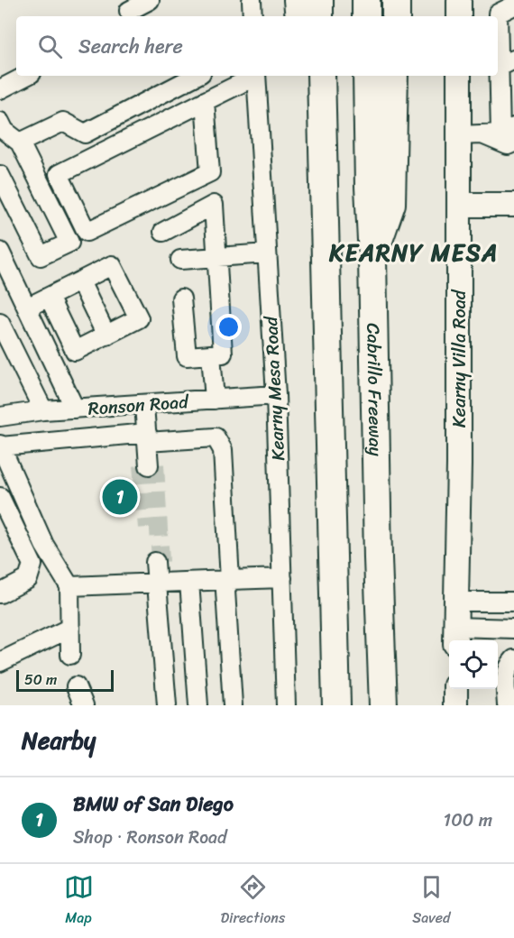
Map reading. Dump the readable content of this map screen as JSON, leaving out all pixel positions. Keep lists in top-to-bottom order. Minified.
{"streets":{"highway":["Cabrillo Freeway"],"main road":["Kearny Villa Road"],"street":["Kearny Mesa Road","Ronson Road"]},"crossings":[["Kearny Mesa Road","Ronson Road"]],"districts":["KEARNY MESA"],"scale_bar":"50 m","page":{"search":"Search here","pins":"1","scale":"50 m","heading":"Nearby","list":[{"mark":"1","name":"BMW of San Diego","note":"Shop · Ronson Road","value":"100 m"}],"nav":["Map","Directions","Saved"]}}
